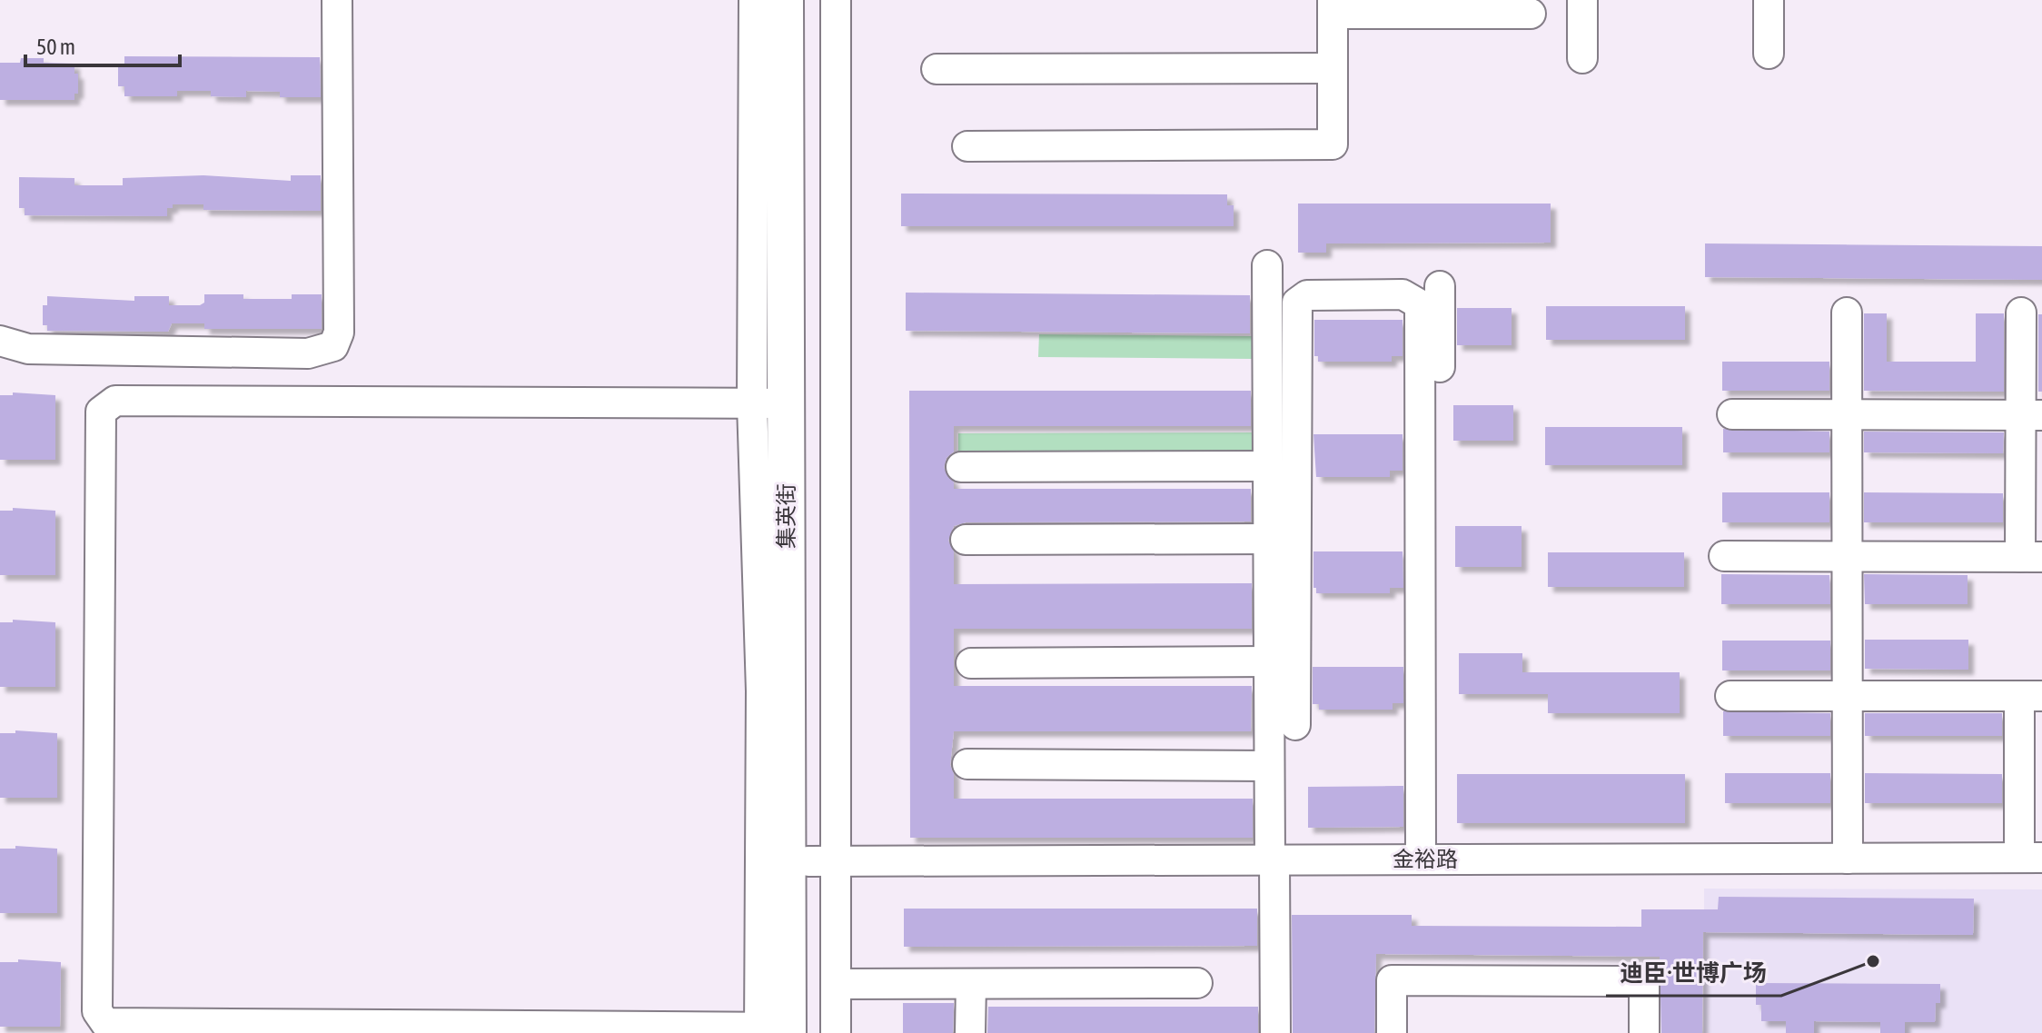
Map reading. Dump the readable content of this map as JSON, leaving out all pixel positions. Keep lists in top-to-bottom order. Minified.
{"streets":{"main road":["集英街"],"street":["金裕路"]},"crossings":[["集英街","金裕路"]],"places":["迪臣·世博广场"],"scale_bar":"50 m"}
